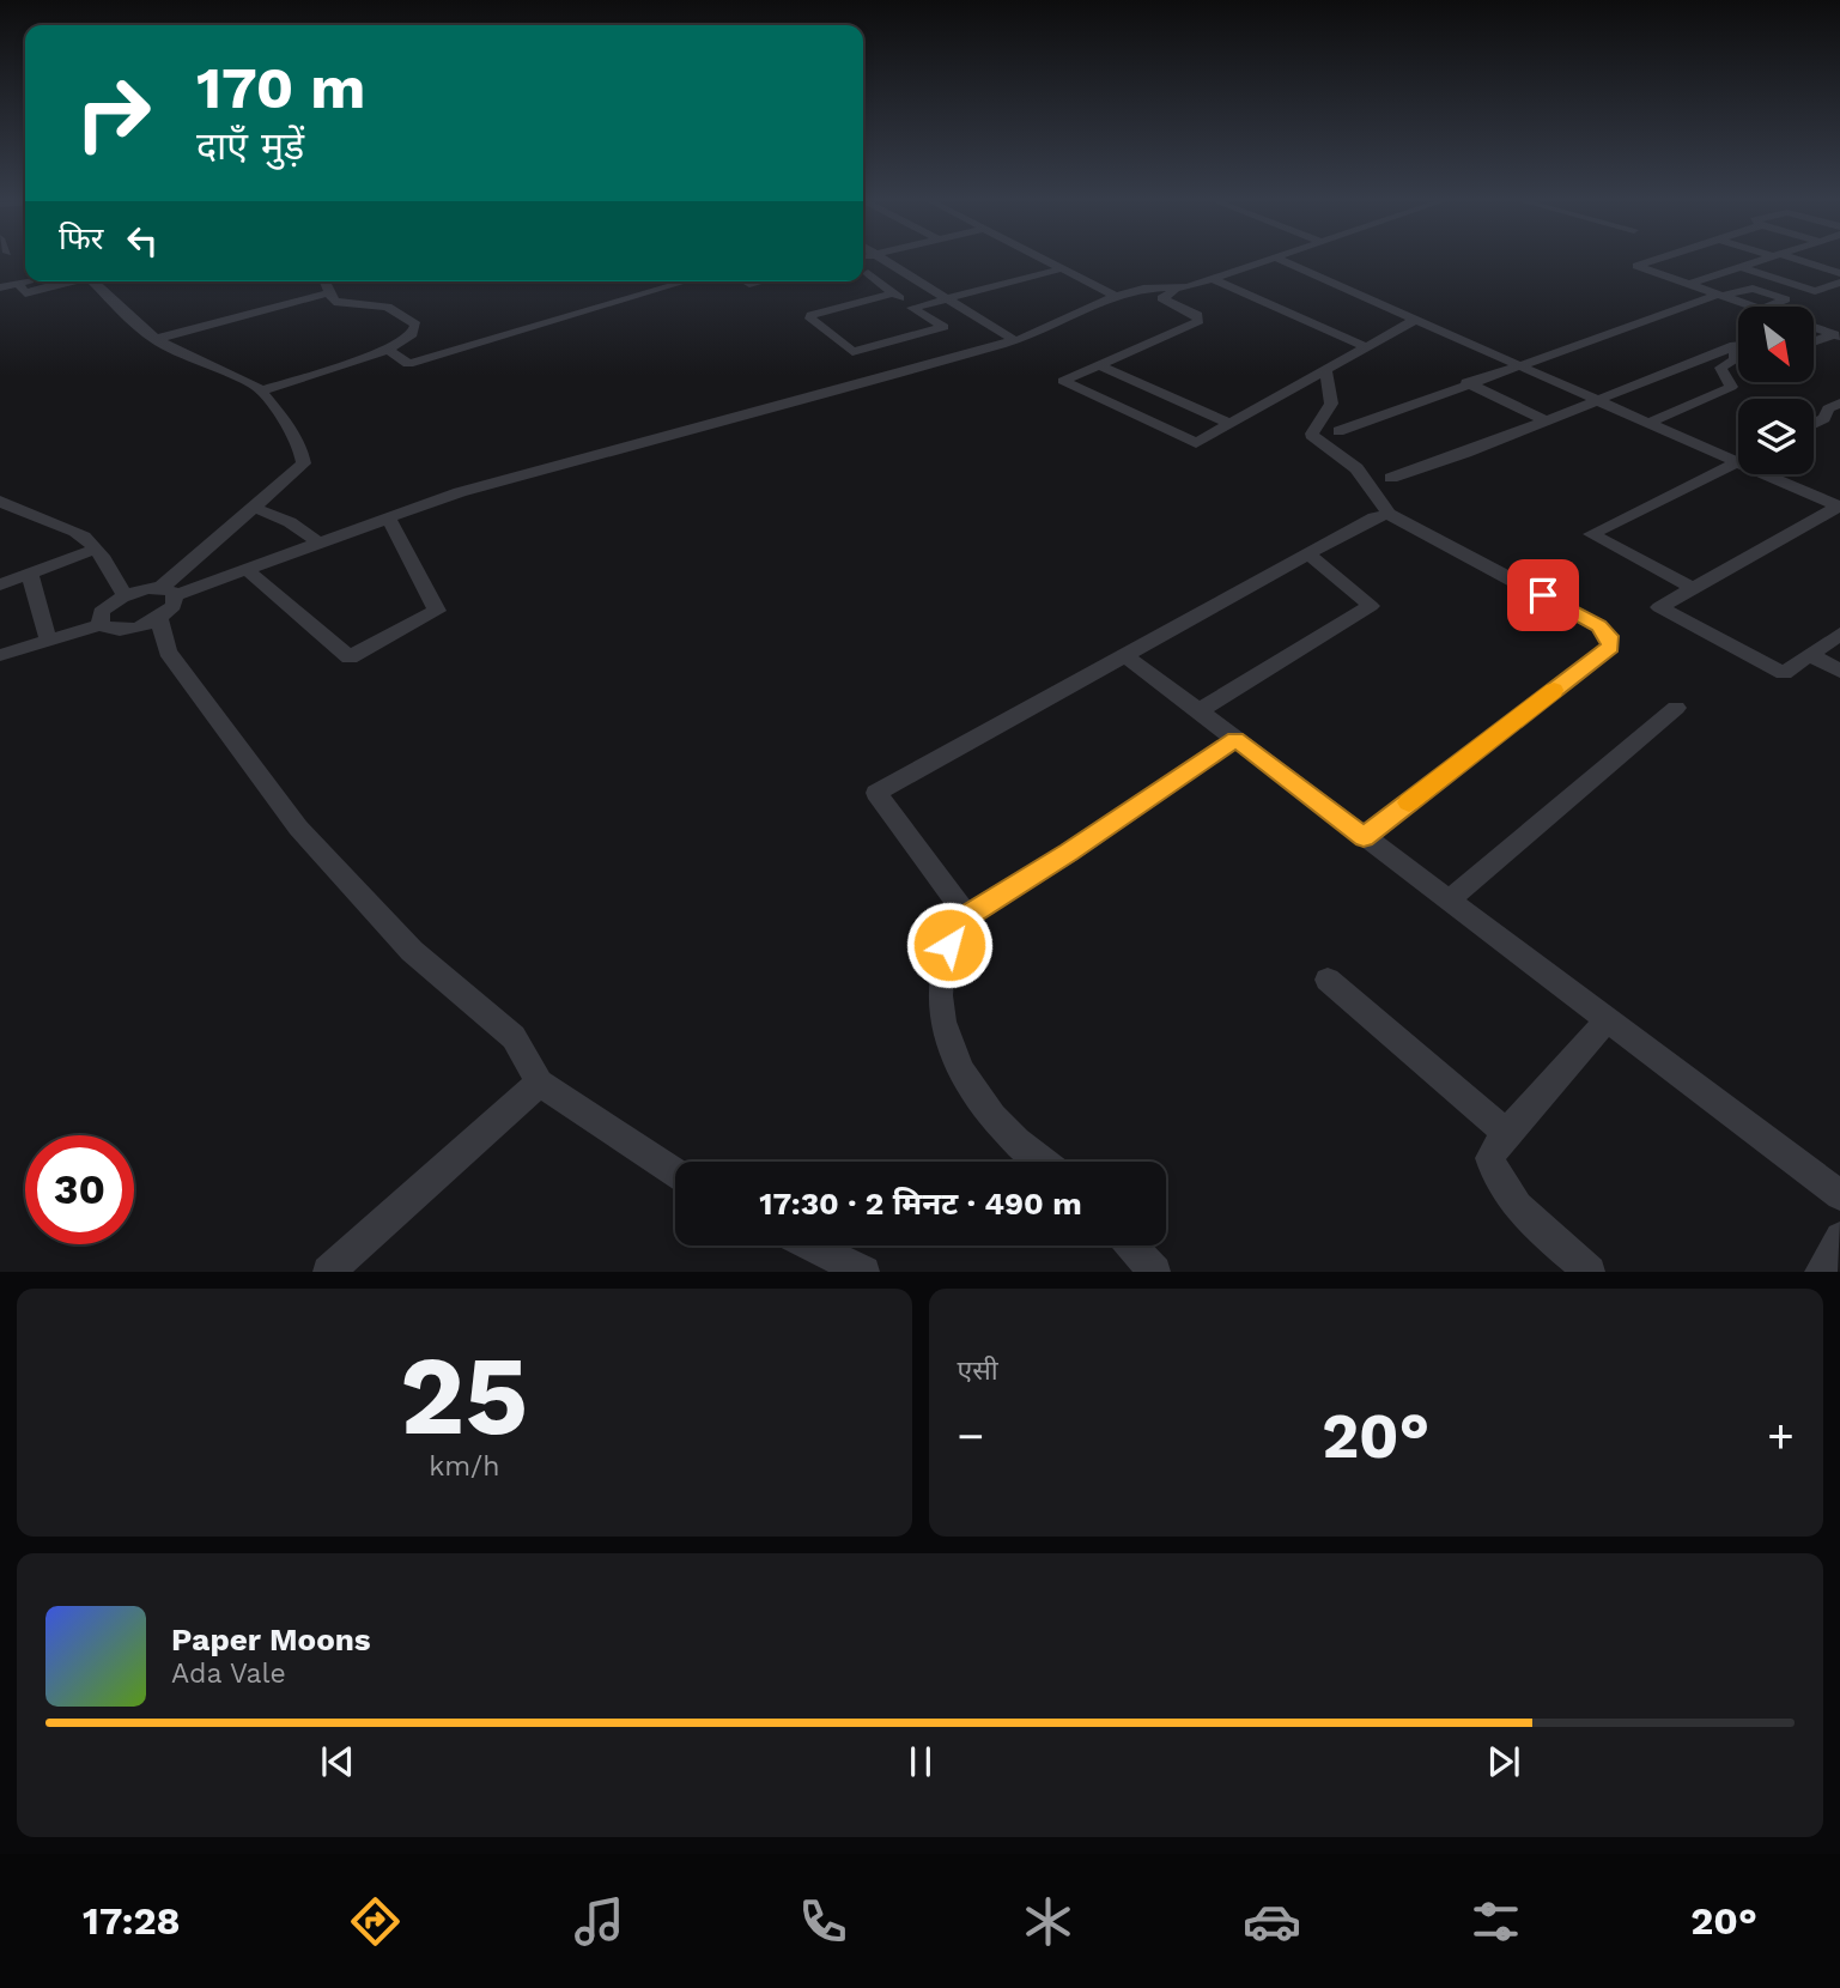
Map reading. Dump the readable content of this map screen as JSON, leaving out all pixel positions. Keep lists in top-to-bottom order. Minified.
{"north":"bottom right","page":{"turn":["170 m","दाएँ मुड़ें"],"then":"फिर","limit":"30","trip":"17:30 · 2 मिनट · 490 m","tile":[["25","km/h"],"एसी"],"heat":["−","20°","+"],"song":["Paper Moons","Ada Vale"],"tabs":["17:28","20°"]}}
